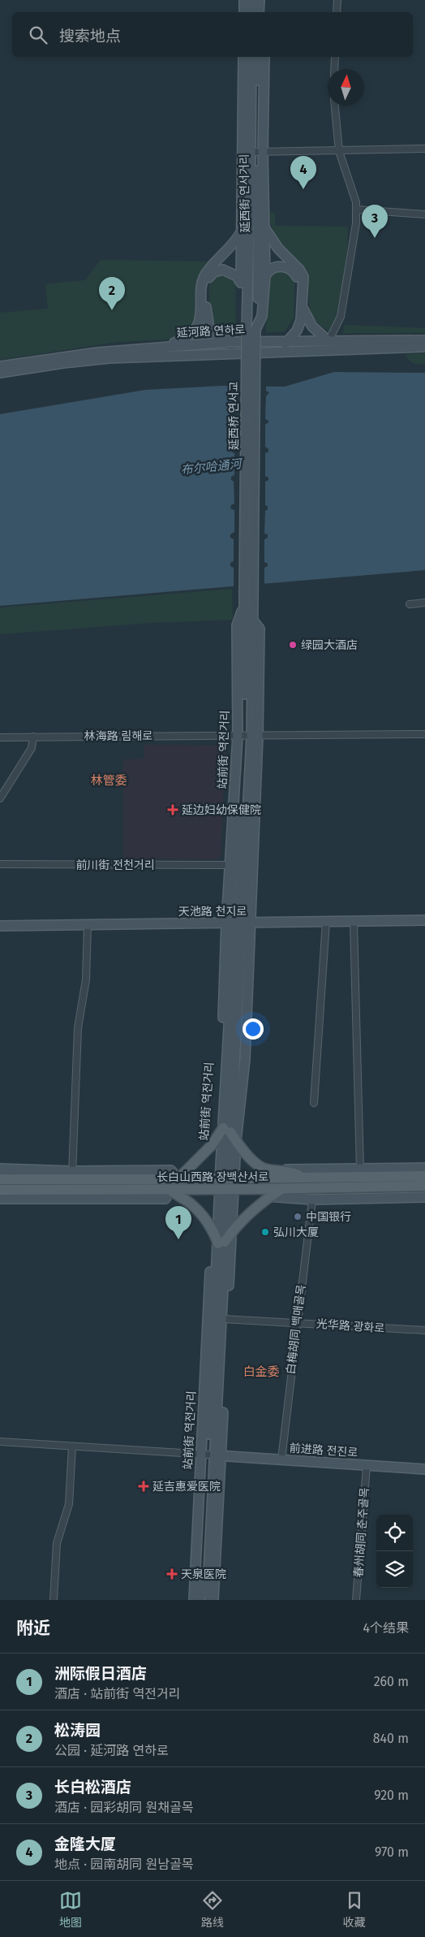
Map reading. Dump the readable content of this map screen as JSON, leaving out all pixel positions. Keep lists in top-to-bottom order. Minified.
{"streets":{"main road":["延西街 연서거리","延河路 연하로","延西桥 연서교","站前街 역전거리","天池路 천지로","长白山西路 장백산서로","前进路 전진로"],"street":["林海路 림해로","前川街 전천거리","光华路 광화로","白梅胡同 백매골목","春州胡同 춘주골목"]},"crossings":[["延西街 연서거리","延西桥 연서교"],["延西桥 연서교","站前街 역전거리"],["林海路 림해로","站前街 역전거리"],["站前街 역전거리","前川街 전천거리"],["站前街 역전거리","天池路 천지로"],["站前街 역전거리","长白山西路 장백산서로"],["站前街 역전거리","光华路 광화로"],["站前街 역전거리","前进路 전진로"],["光华路 광화로","白梅胡同 백매골목"],["白梅胡同 백매골목","前进路 전진로"],["前进路 전진로","春州胡同 춘주골목"]],"districts":["林管委","白金委"],"water":["布尔哈通河"],"places":{"other":["绿园大酒店","中国银行","弘川大厦"],"health":["延边妇幼保健院","延吉惠爱医院","天泉医院"]},"north":"top","page":{"search":"搜索地点","pins":["4","3","2","1"],"heading":["附近","4个结果"],"list":[{"mark":"1","name":"洲际假日酒店","note":"酒店 · 站前街 역전거리","value":"260 m"},{"mark":"2","name":"松涛园","note":"公园 · 延河路 연하로","value":"840 m"},{"mark":"3","name":"长白松酒店","note":"酒店 · 园彩胡同 원채골목","value":"920 m"},{"mark":"4","name":"金隆大厦","note":"地点 · 园南胡同 원남골목","value":"970 m"}],"nav":["地图","路线","收藏"]}}
